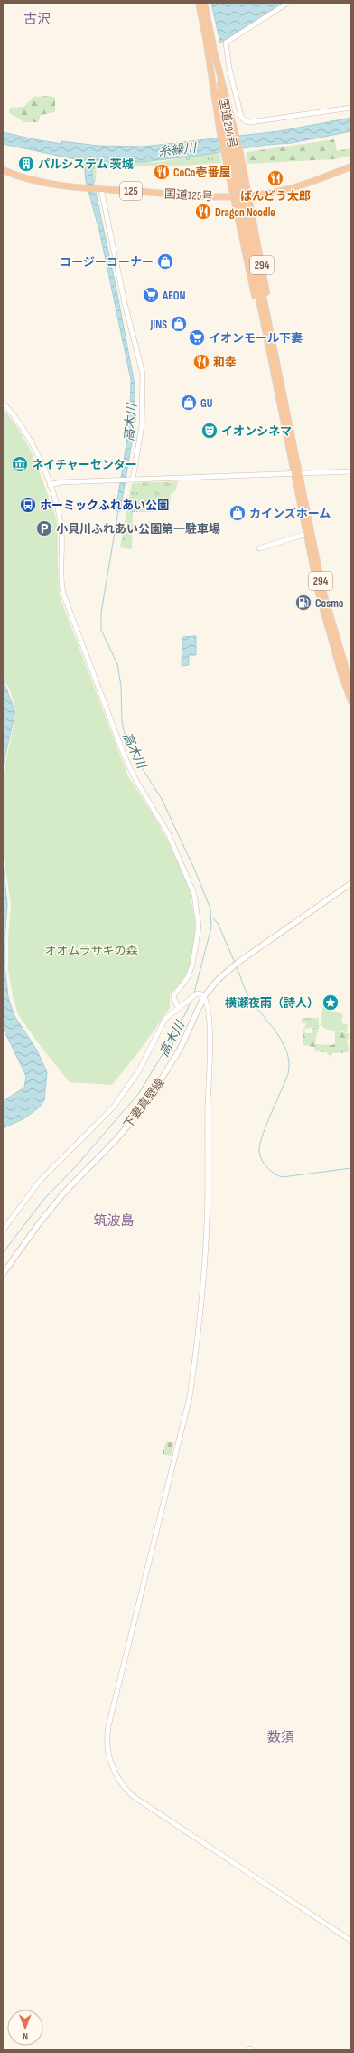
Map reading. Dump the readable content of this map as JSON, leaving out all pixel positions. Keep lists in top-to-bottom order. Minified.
{"streets":{"highway":["国道294号","125","国道125号","294"],"main road":["下妻真壁線"]},"crossings":[["国道294号","294"],["国道125号","294"]],"districts":["古沢","筑波島","数須"],"water":["糸繰川","高木川"],"parks":["オオムラサキの森"],"places":{"building":["パルシステム 茨城"],"restaurant":["CoCo壱番屋","ばんどう太郎","Dragon Noodle","和幸"],"shop":["コージーコーナー","JINS","GU","カインズホーム"],"supermarket":["AEON","イオンモール下妻"],"theatre":["イオンシネマ"],"museum":["ネイチャーセンター"],"bus stop":["ホーミックふれあい公園"],"parking":["小貝川ふれあい公園第一駐車場"],"fuel station":["Cosmo"],"place":["横瀬夜雨（詩人）"]},"north":"bottom"}
